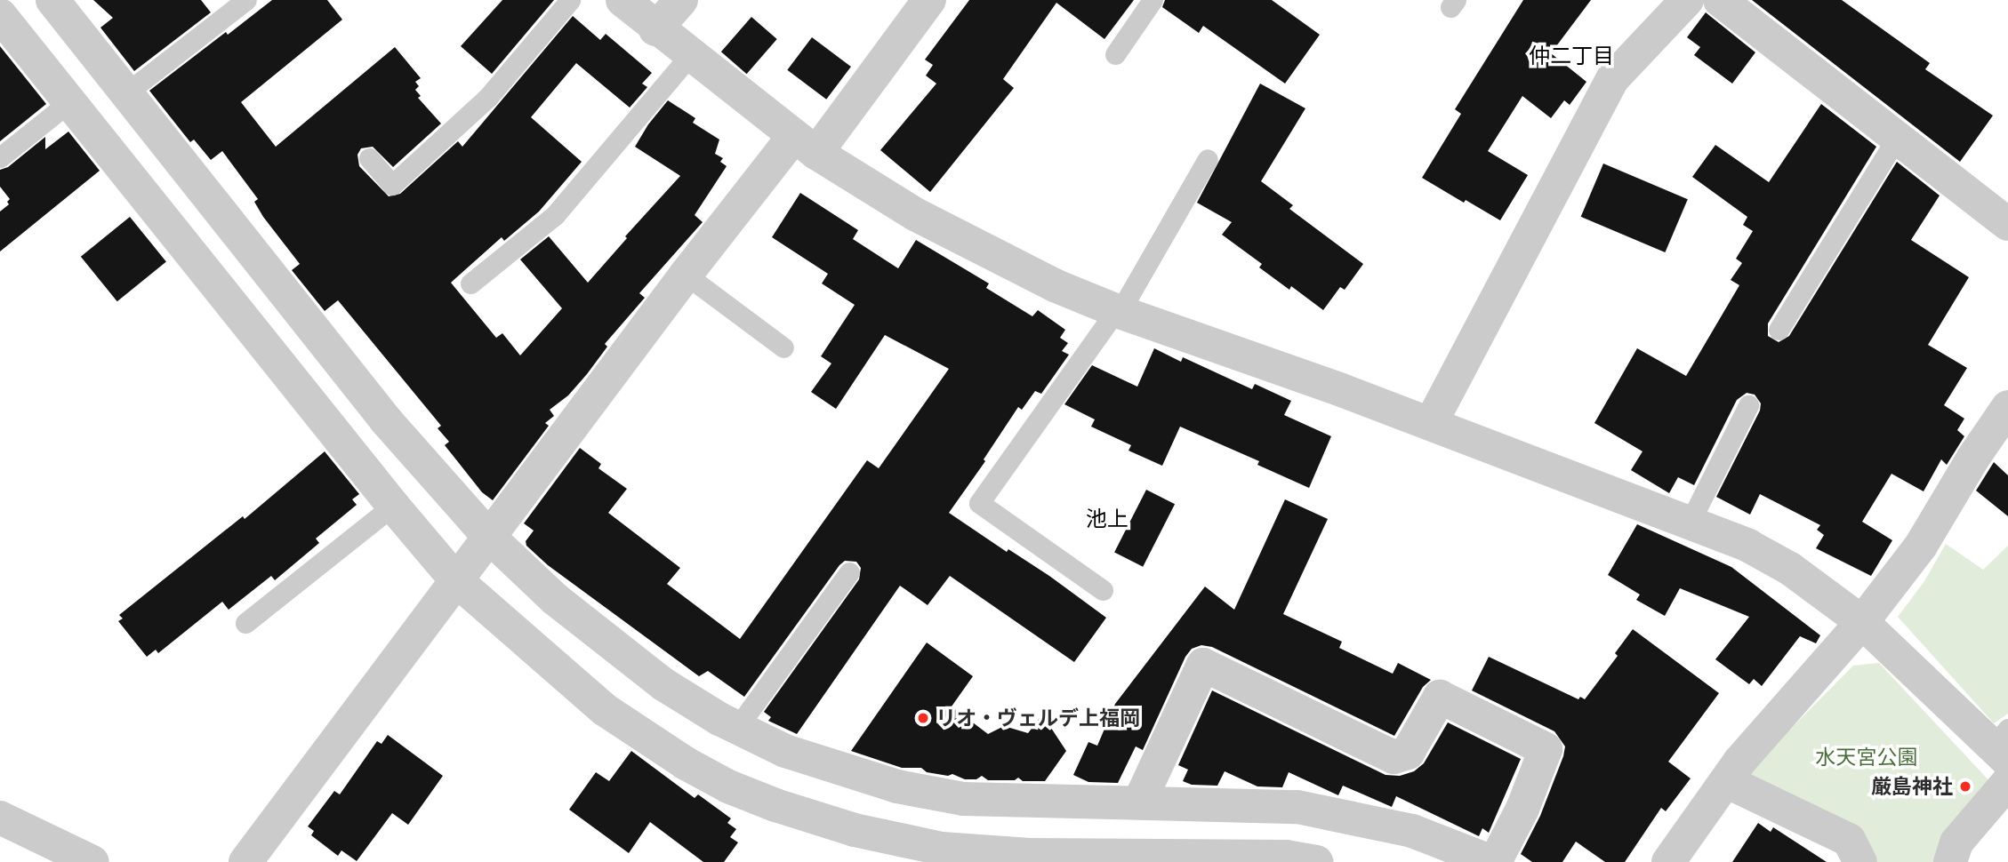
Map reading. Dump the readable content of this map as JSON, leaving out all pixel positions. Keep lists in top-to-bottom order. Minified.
{"districts":["仲二丁目","池上"],"parks":["水天宮公園"],"places":["リオ・ヴェルデ上福岡","厳島神社"]}
